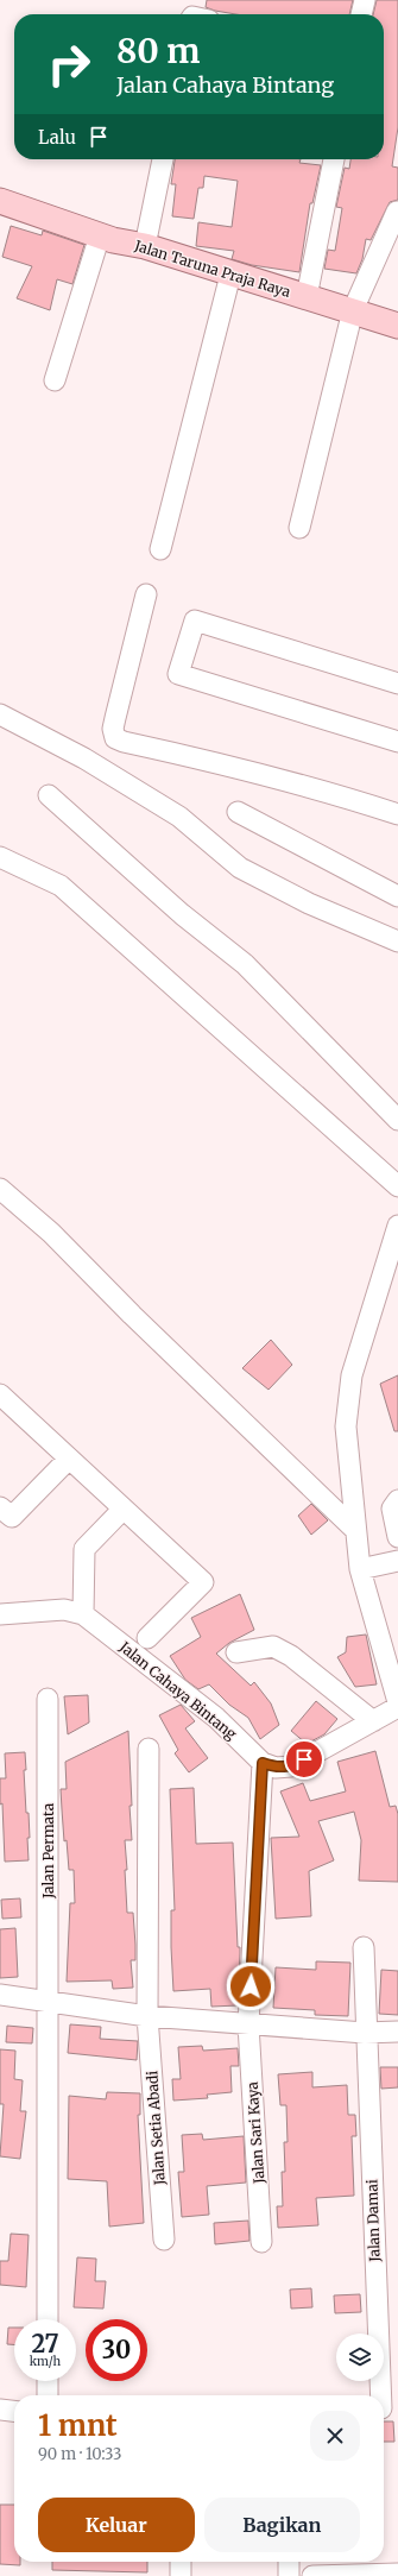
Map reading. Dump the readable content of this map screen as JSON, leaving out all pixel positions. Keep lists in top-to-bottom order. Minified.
{"streets":{"main road":["Jalan Taruna Praja Raya"],"street":["Jalan Cahaya Bintang","Jalan Permata","Jalan Setia Abadi","Jalan Sari Kaya","Jalan Damai"]},"crossings":[["Jalan Cahaya Bintang","Jalan Sari Kaya"]],"page":{"turn":["80 m","Jalan Cahaya Bintang"],"then":"Lalu","speed":"27 km/h","limit":"30","heading":["1 mnt","90 m · 10:33"],"buttons":["Keluar","Bagikan"]}}
